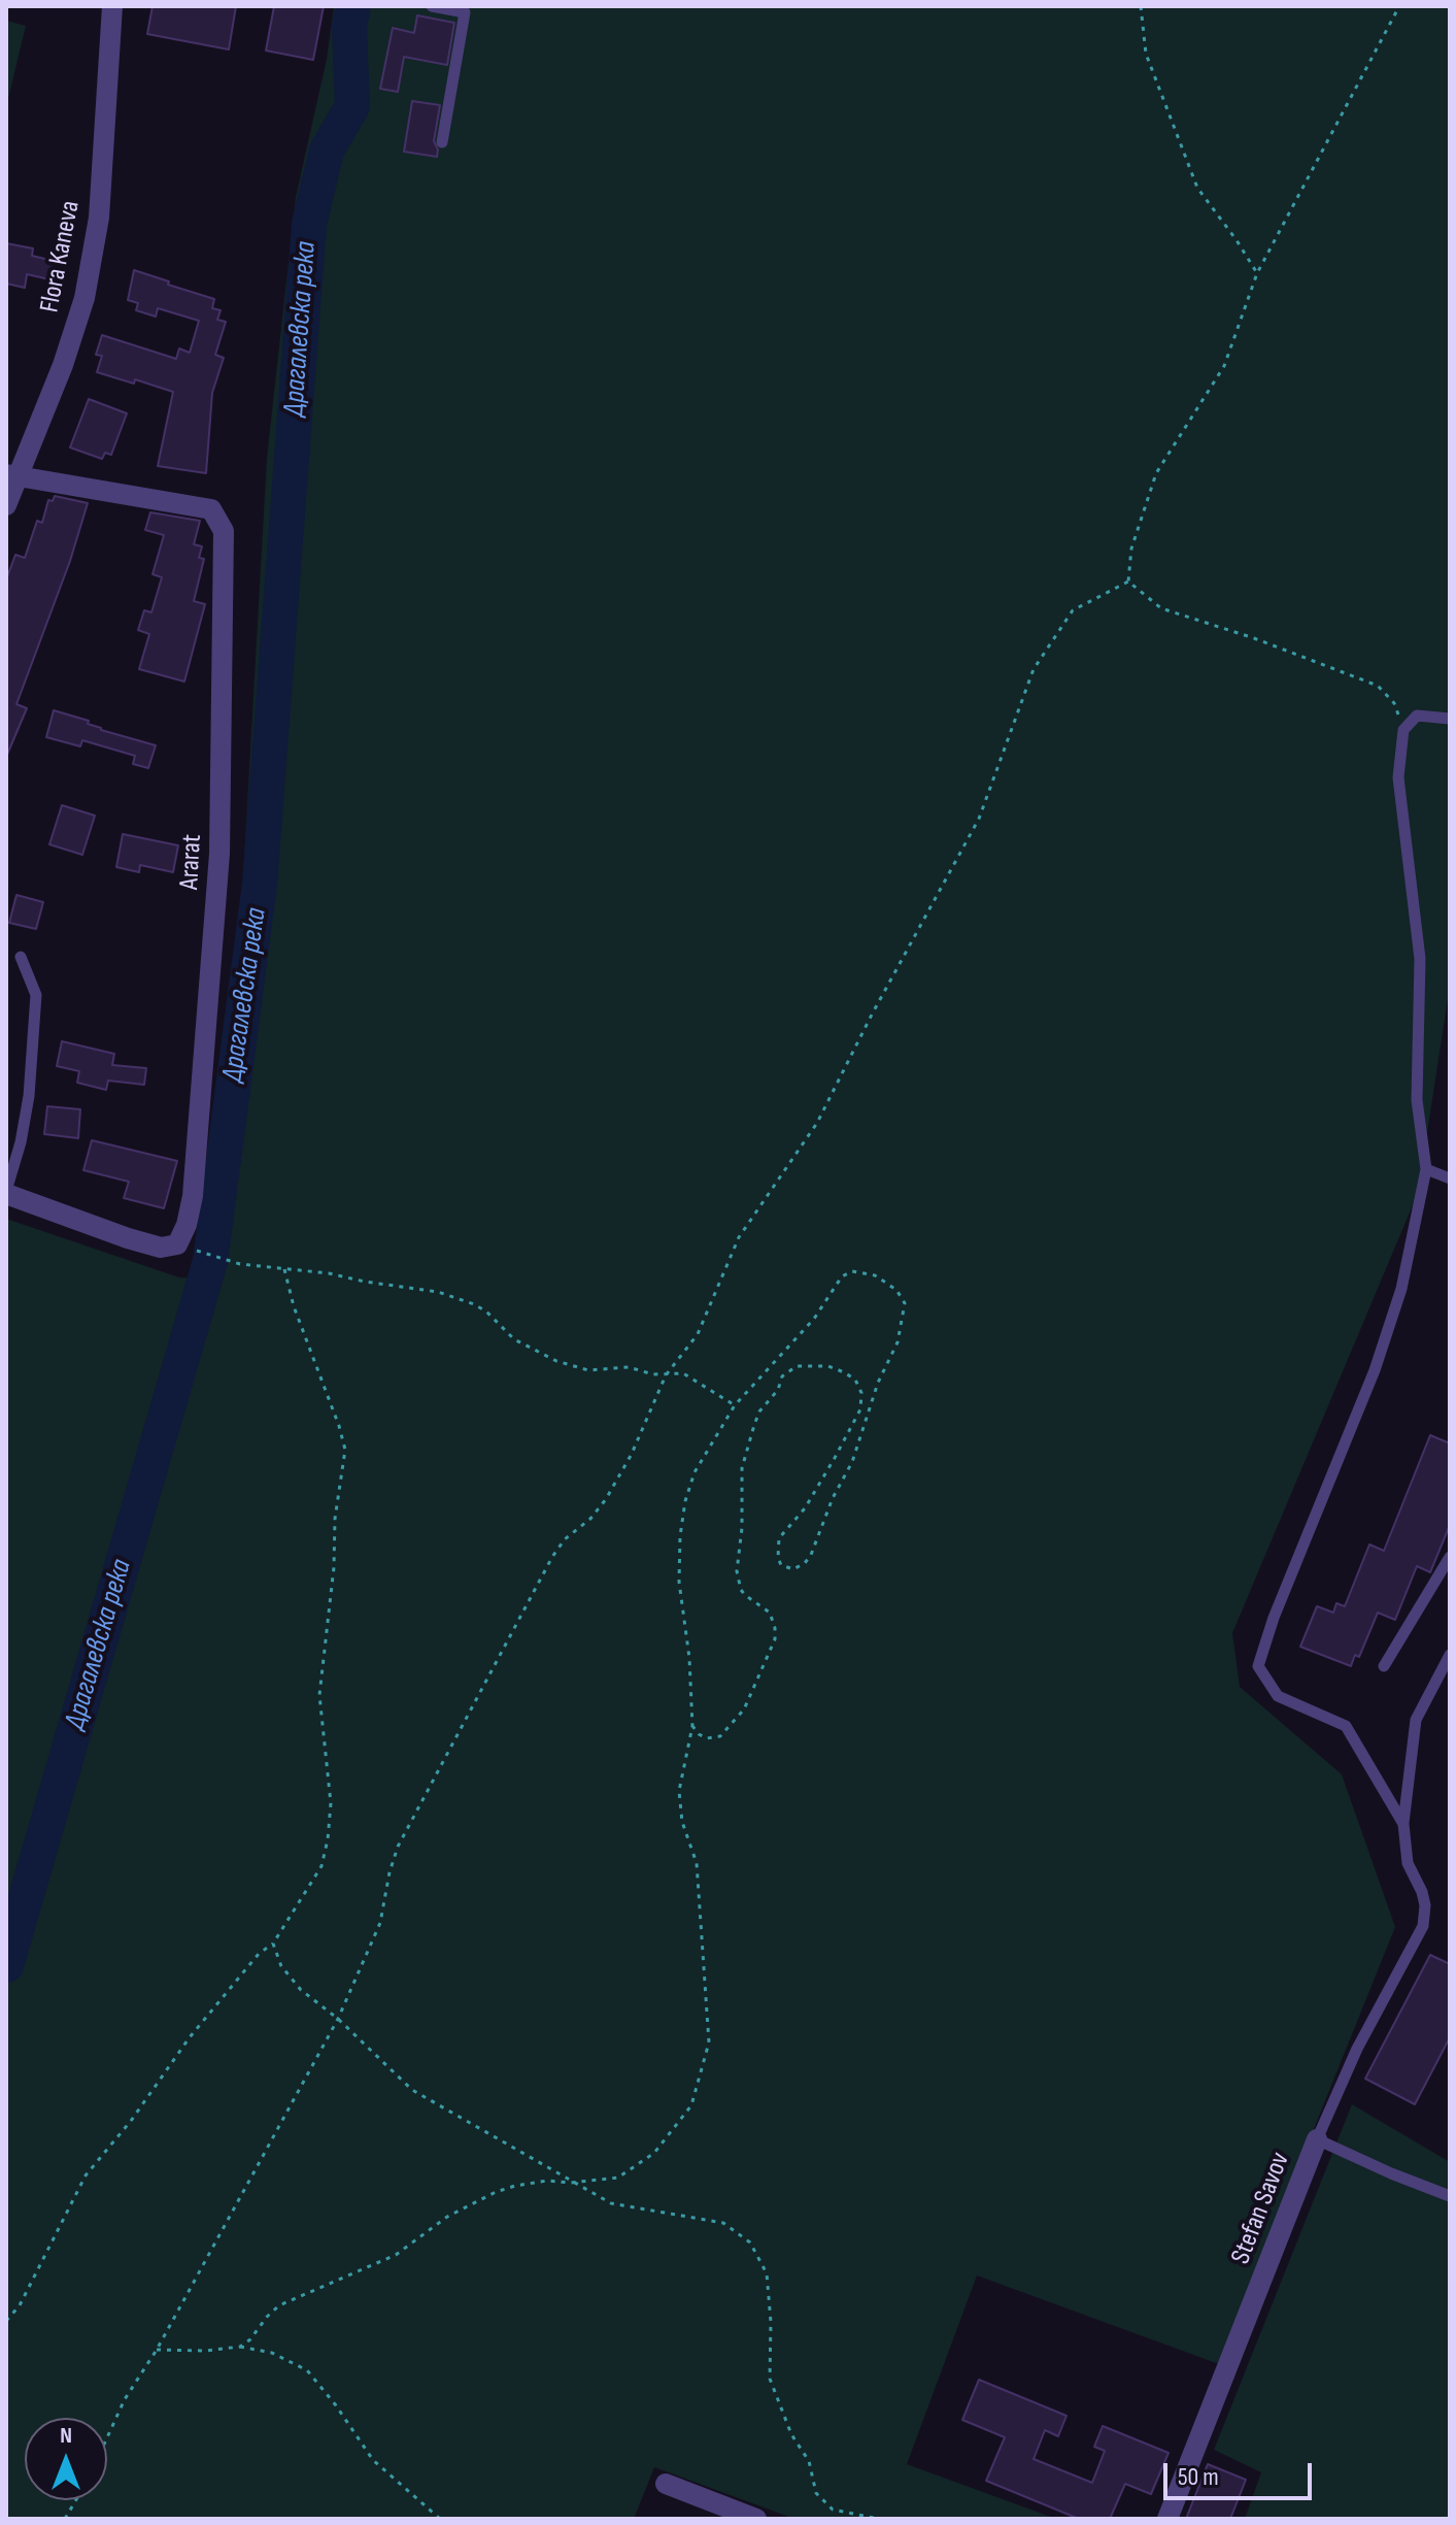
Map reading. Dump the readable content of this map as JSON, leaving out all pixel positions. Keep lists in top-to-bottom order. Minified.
{"streets":{"street":["Flora Kaneva","Ararat","Stefan Savov"]},"crossings":[["Flora Kaneva","Ararat"]],"water":["Драгалевска река"],"scale_bar":"50 m","north":"top"}
